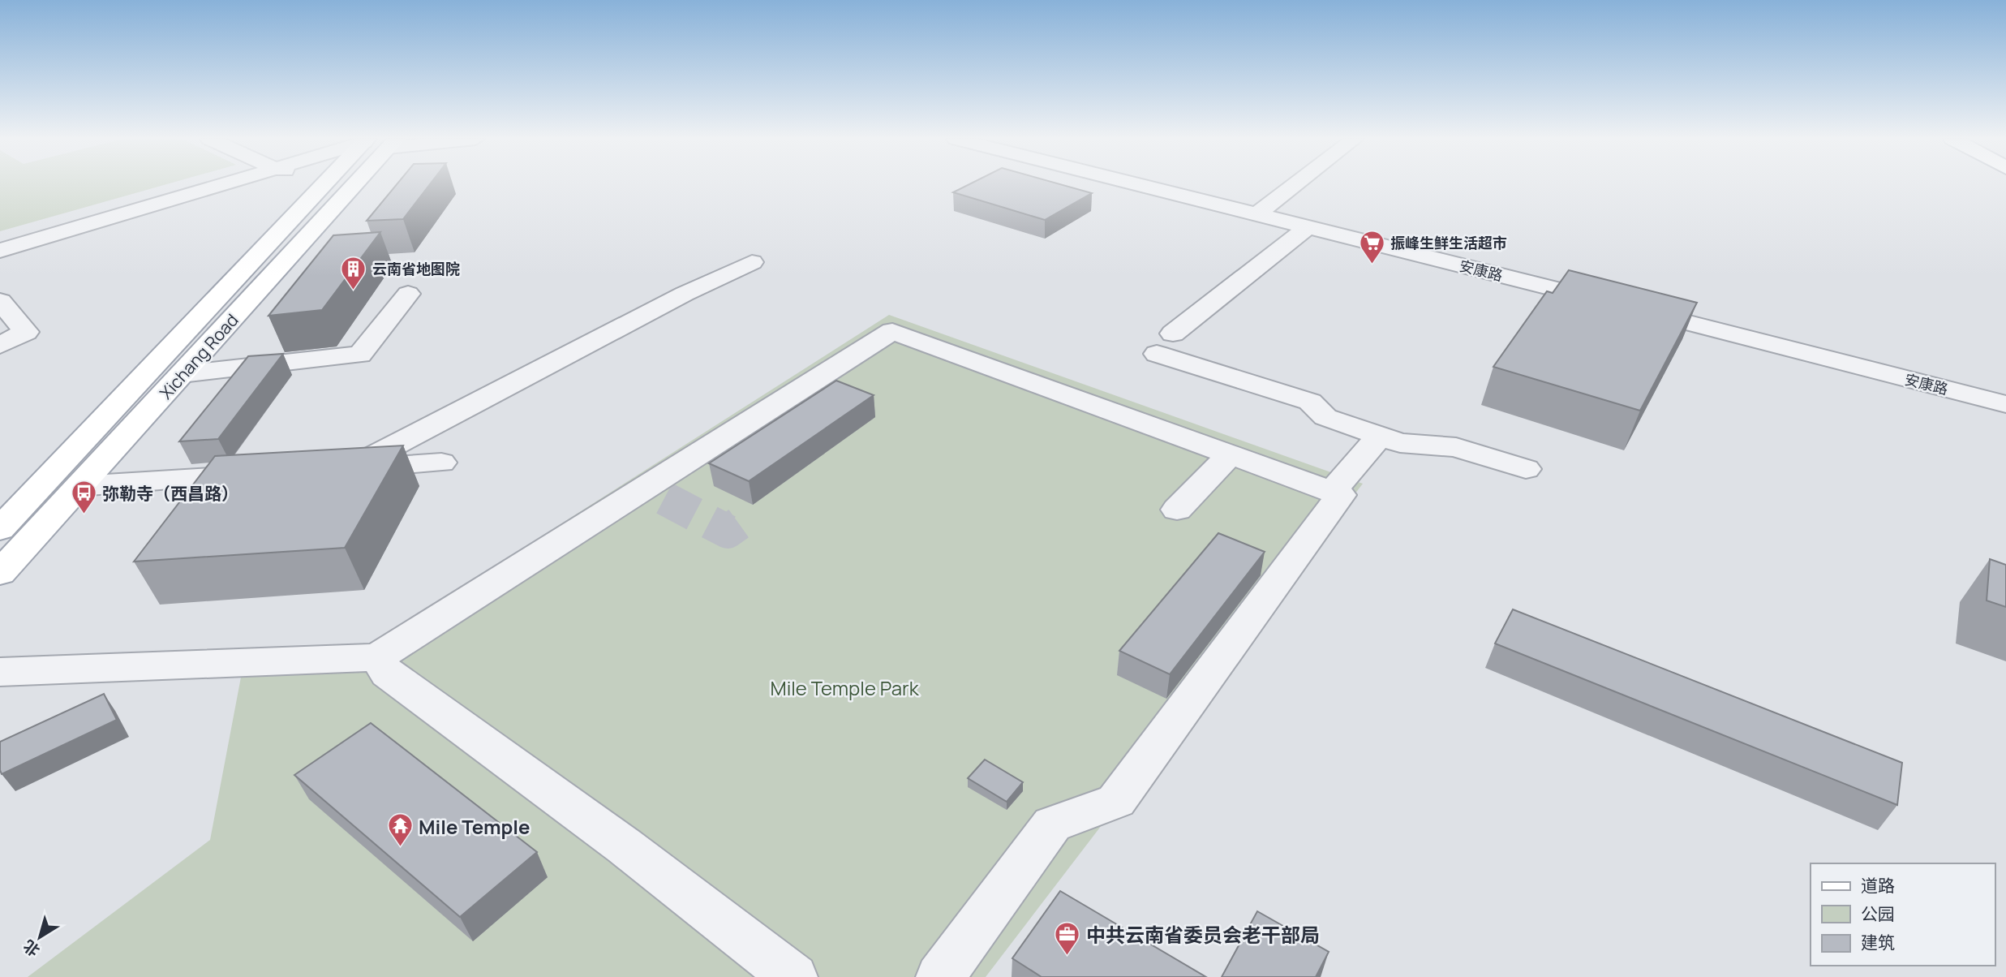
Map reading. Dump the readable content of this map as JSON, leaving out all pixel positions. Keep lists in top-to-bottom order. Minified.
{"streets":{"main road":["Xichang Road"],"street":["安康路"]},"parks":["Mile Temple Park"],"places":{"supermarket":["振峰生鲜生活超市"],"building":["云南省地图院"],"bus stop":["弥勒寺（西昌路）"],"temple":["Mile Temple"],"office":["中共云南省委员会老干部局"]},"legend":["道路","公园","建筑"],"north":"bottom left"}
